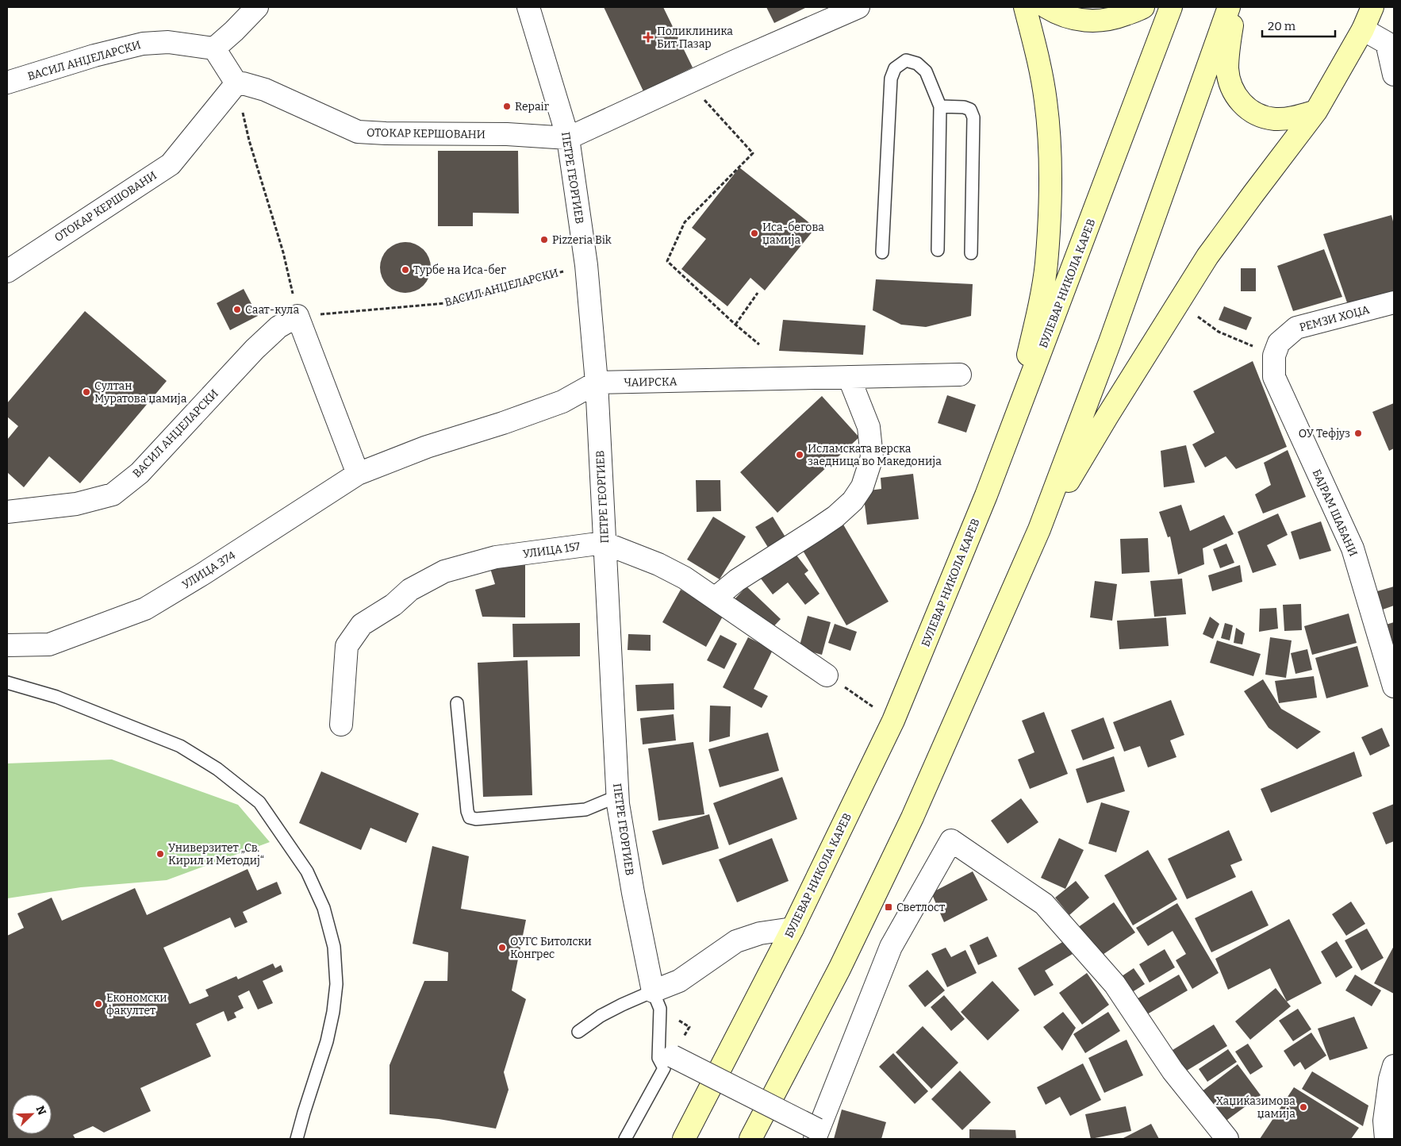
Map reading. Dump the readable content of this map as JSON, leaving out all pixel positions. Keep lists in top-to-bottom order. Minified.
{"streets":{"street":["ВАСИЛ АНЏЕЛАРСКИ","ОТОКАР КЕРШОВАНИ","ПЕТРЕ ГЕОРГИЕВ","БУЛЕВАР НИКОЛА КАРЕВ","РЕМЗИ ХОЏА","ЧАИРСКА","БАЈРАМ ШАБАНИ","УЛИЦА 157","УЛИЦА 374"]},"crossings":[["ВАСИЛ АНЏЕЛАРСКИ","ПЕТРЕ ГЕОРГИЕВ"],["ОТОКАР КЕРШОВАНИ","ПЕТРЕ ГЕОРГИЕВ"],["ПЕТРЕ ГЕОРГИЕВ","ЧАИРСКА"],["ПЕТРЕ ГЕОРГИЕВ","УЛИЦА 157"],["РЕМЗИ ХОЏА","БАЈРАМ ШАБАНИ"],["ЧАИРСКА","УЛИЦА 374"]],"places":{"health":["Поликлиника Бит Пазар"],"other":["Repair","Иса-бегова џамија","Pizzeria Bik","Турбе на Иса-бег","Саат-кула","Султан Муратова џамија","ОУ Тефјуз","Исламската верска заедница во Македонија","Универзитет „Св. Кирил и Методиј“","ОУГС Битолски Конгрес","Економски факултет","Хаџиќазимова џамија"],"transit":["Светлост"]},"scale_bar":"20 m","north":"top right"}
